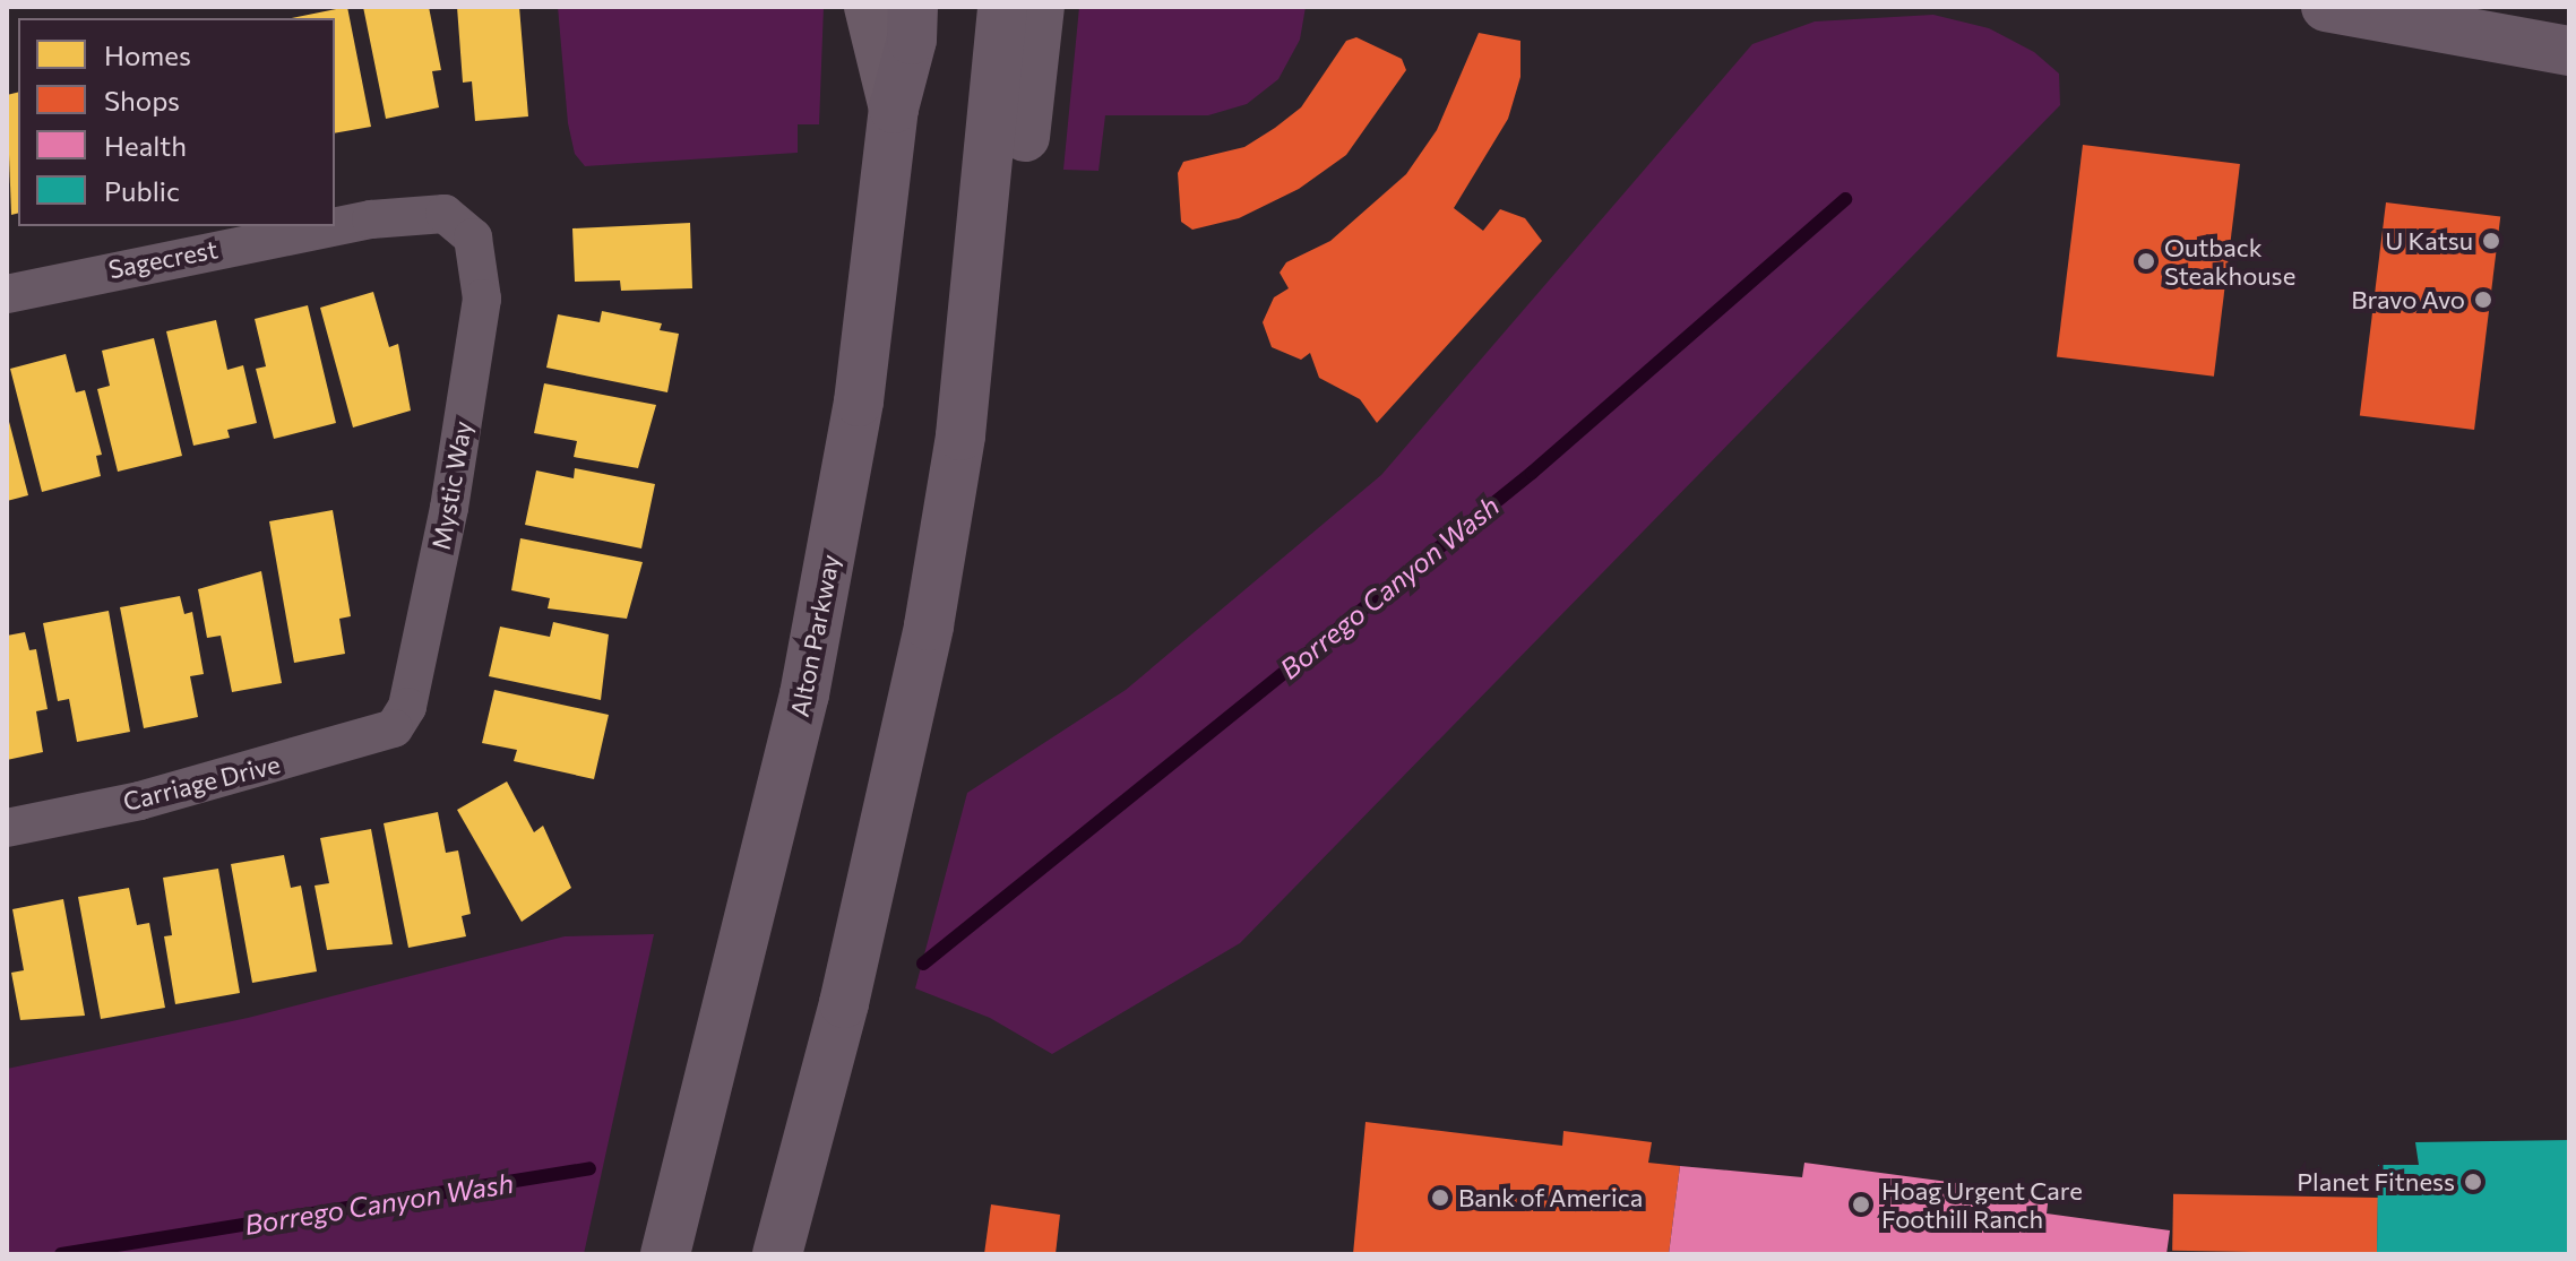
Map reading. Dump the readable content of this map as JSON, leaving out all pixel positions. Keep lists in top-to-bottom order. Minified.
{"streets":{"main road":["Alton Parkway"],"street":["Sagecrest","Mystic Way","Carriage Drive"]},"crossings":[["Sagecrest","Mystic Way"],["Mystic Way","Carriage Drive"]],"water":["Borrego Canyon Wash"],"places":["U Katsu","Outback Steakhouse","Bravo Avo","Planet Fitness","Bank of America","Hoag Urgent Care Foothill Ranch"],"legend":["Homes","Shops","Health","Public"]}
